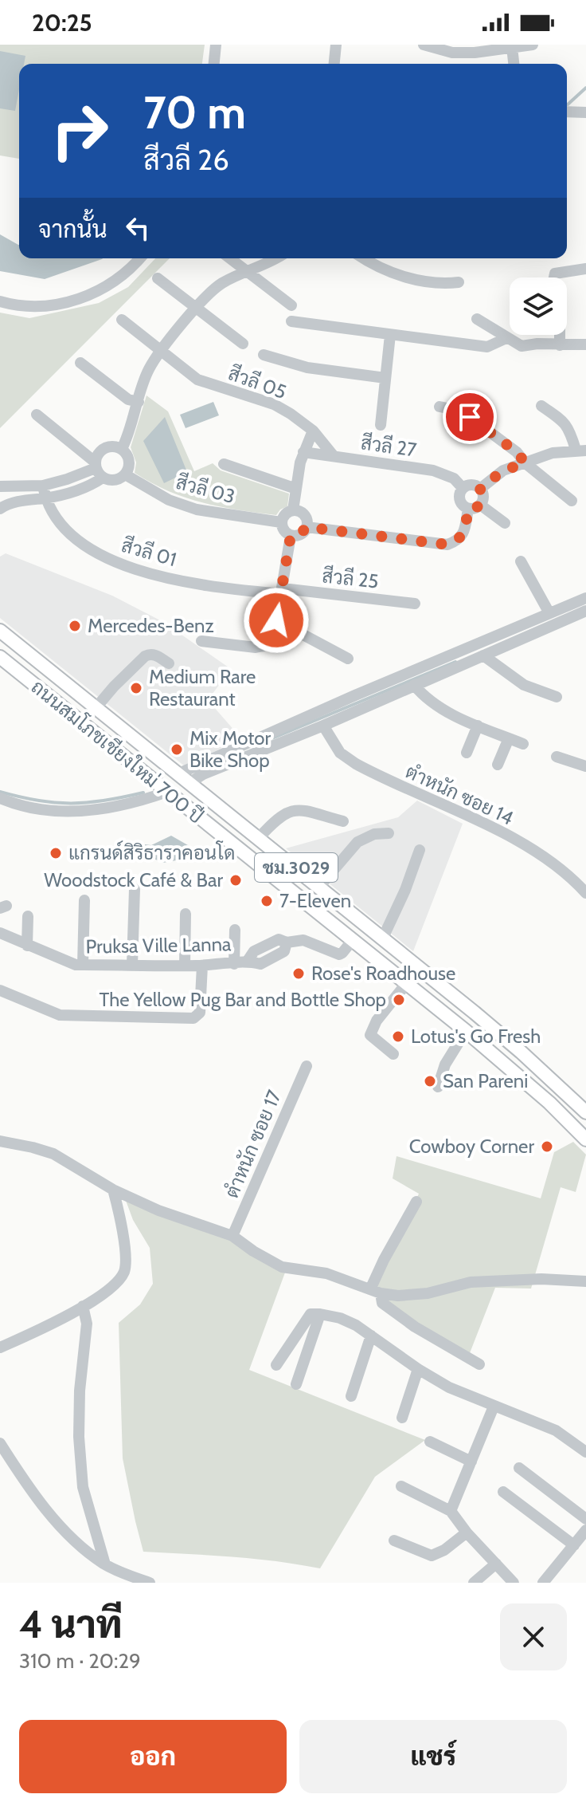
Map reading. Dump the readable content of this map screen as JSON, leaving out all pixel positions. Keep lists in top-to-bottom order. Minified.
{"streets":{"main road":["ถนนสมโภชเชียงใหม่ 700 ปี","ชม.3029"],"street":["สีวลี 05","สีวลี 27","สีวลี 03","สีวลี 01","สีวลี 25","ตำหนัก ซอย 14","Pruksa Ville Lanna","ตำหนัก ซอย 17"]},"crossings":[["สีวลี 05","สีวลี 27"],["สีวลี 01","สีวลี 25"],["ถนนสมโภชเชียงใหม่ 700 ปี","Pruksa Ville Lanna"]],"places":["Mercedes-Benz","Medium Rare Restaurant","Mix Motor Bike Shop","แกรนด์สิริธาราคอนโด","Woodstock Café & Bar","7-Eleven","Rose's Roadhouse","The Yellow Pug Bar and Bottle Shop","Lotus's Go Fresh","San Pareni","Cowboy Corner"],"page":{"status":"20:25","turn":["70 m","สีวลี 26"],"then":"จากนั้น","heading":["4 นาที","310 m · 20:29"],"buttons":["ออก","แชร์"]}}
